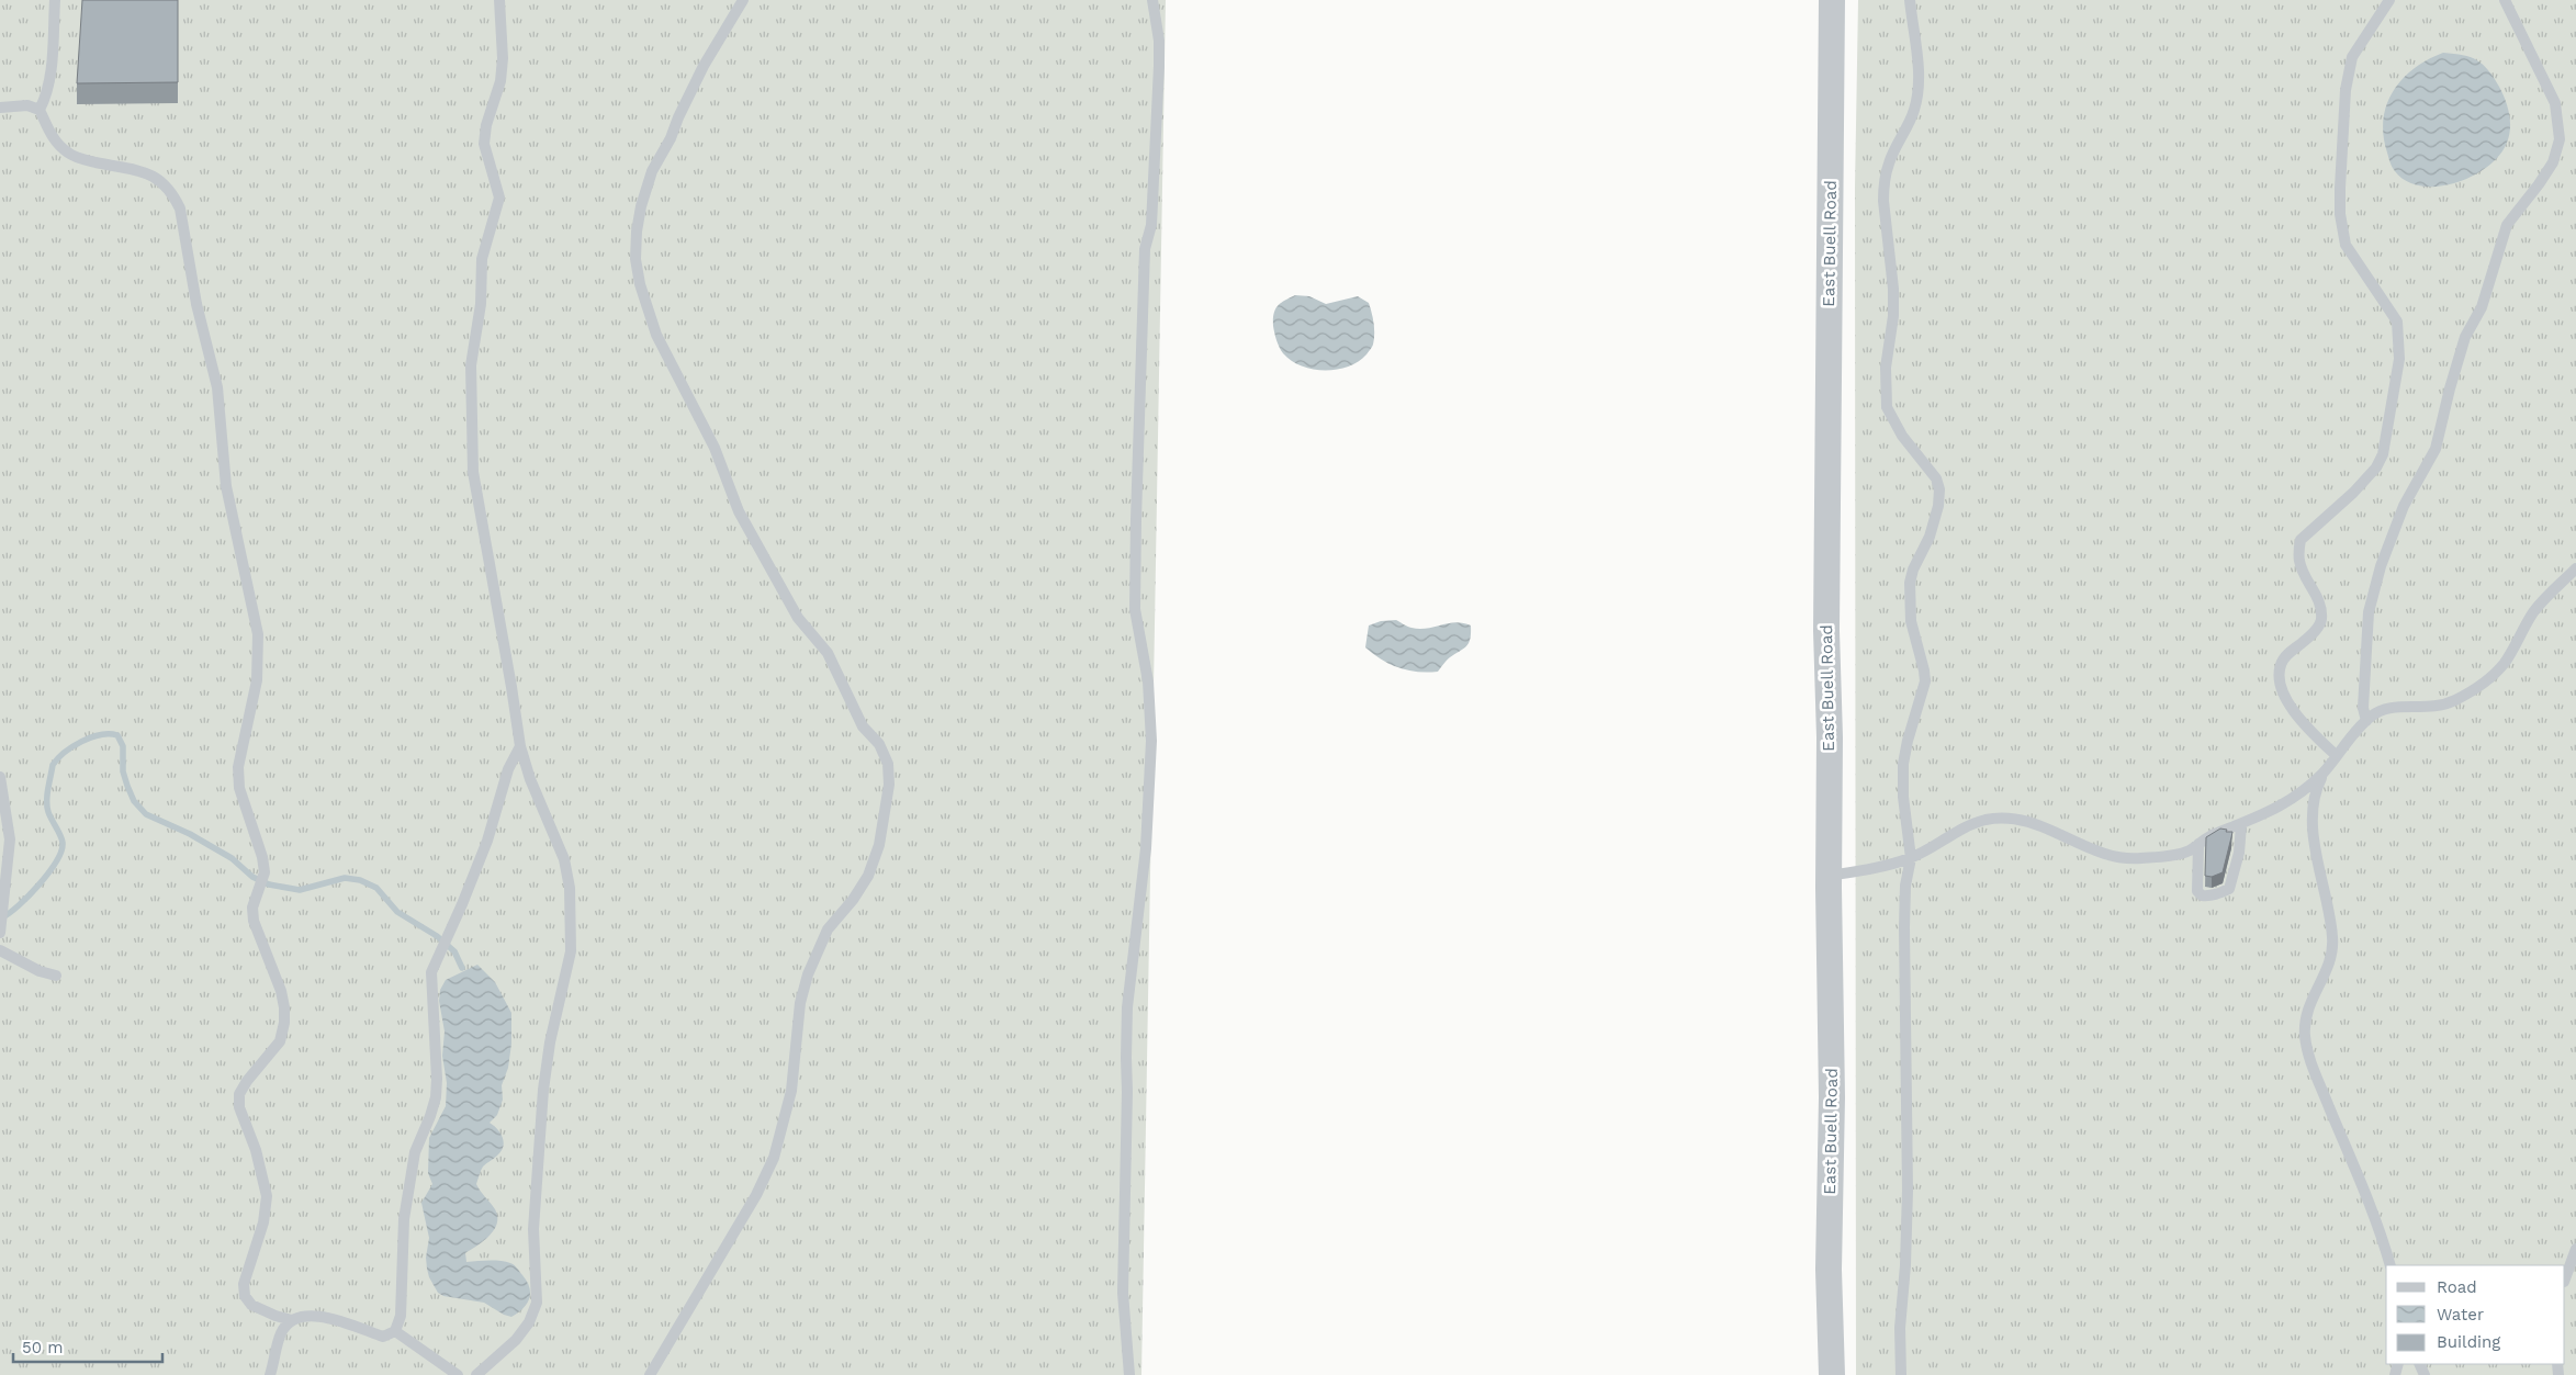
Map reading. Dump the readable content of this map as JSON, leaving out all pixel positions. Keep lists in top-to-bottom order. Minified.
{"streets":{"street":["East Buell Road"]},"legend":["Road","Water","Building"],"scale_bar":"50 m"}
